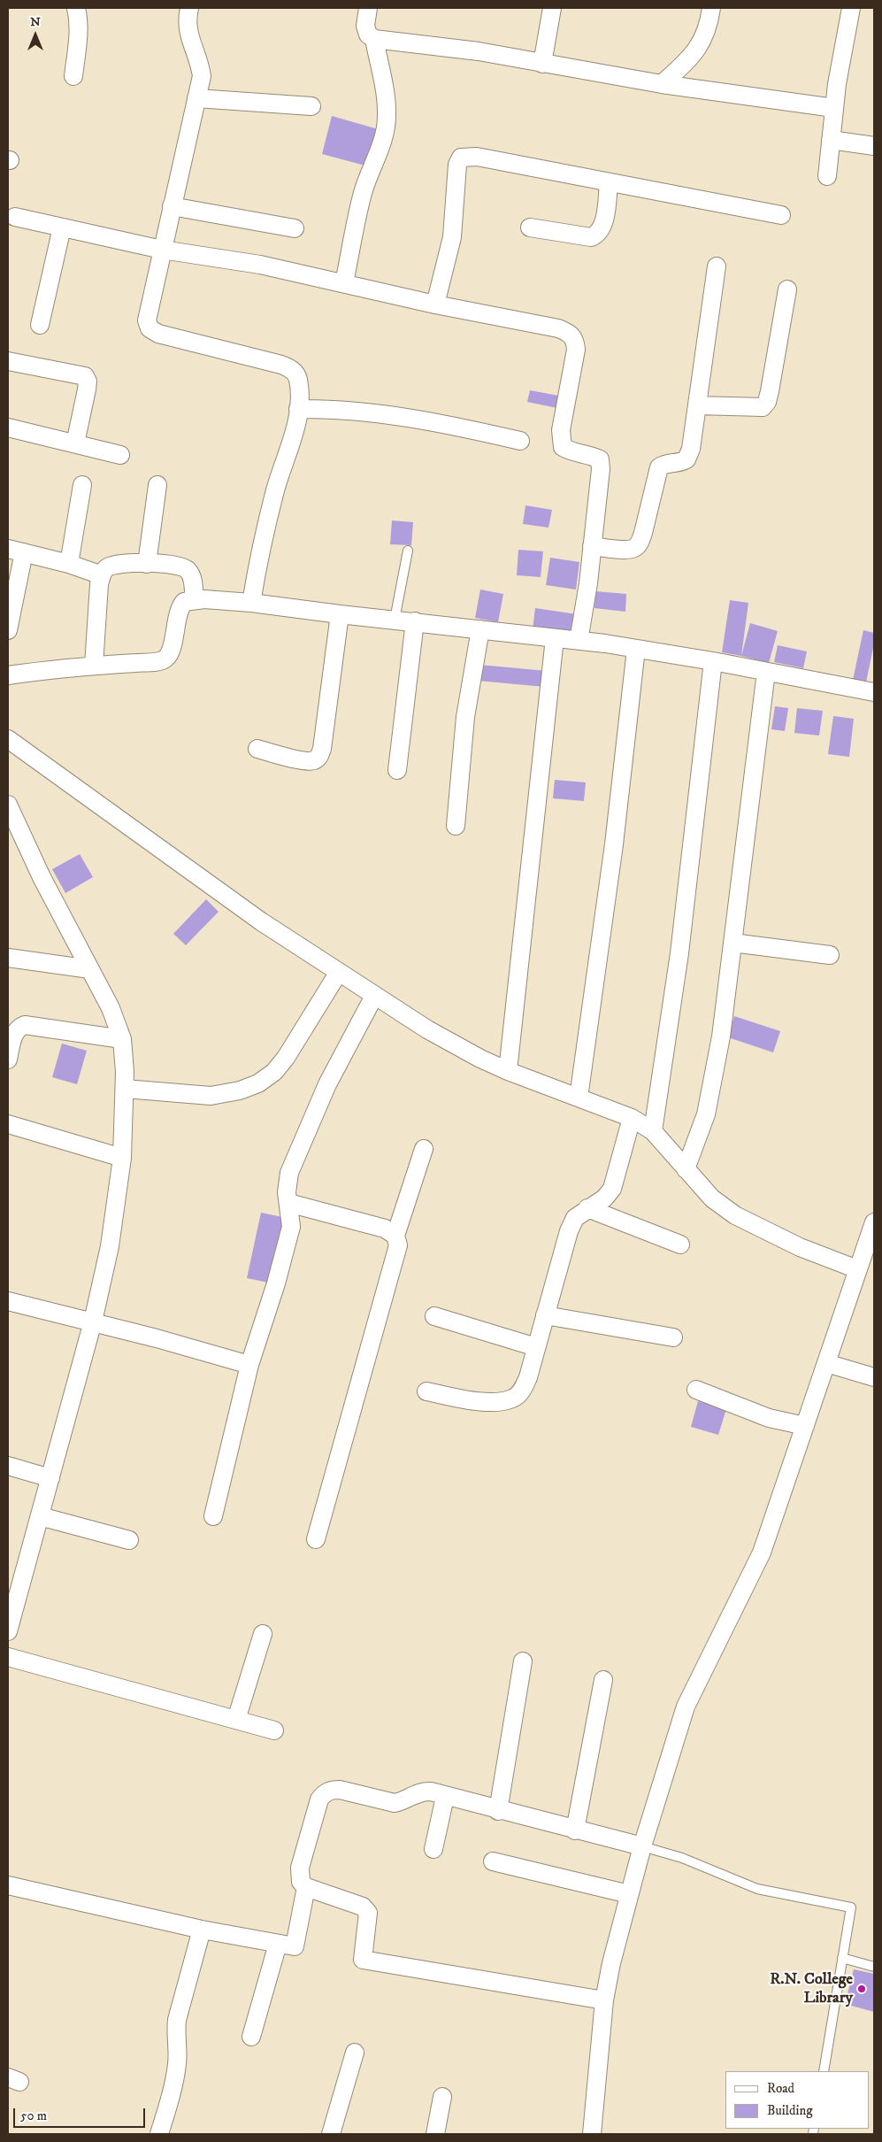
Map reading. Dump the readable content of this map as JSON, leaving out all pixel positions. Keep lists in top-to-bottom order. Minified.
{"places":["R.N. College Library"],"legend":["Road","Building"],"scale_bar":"50 m","north":"top"}
